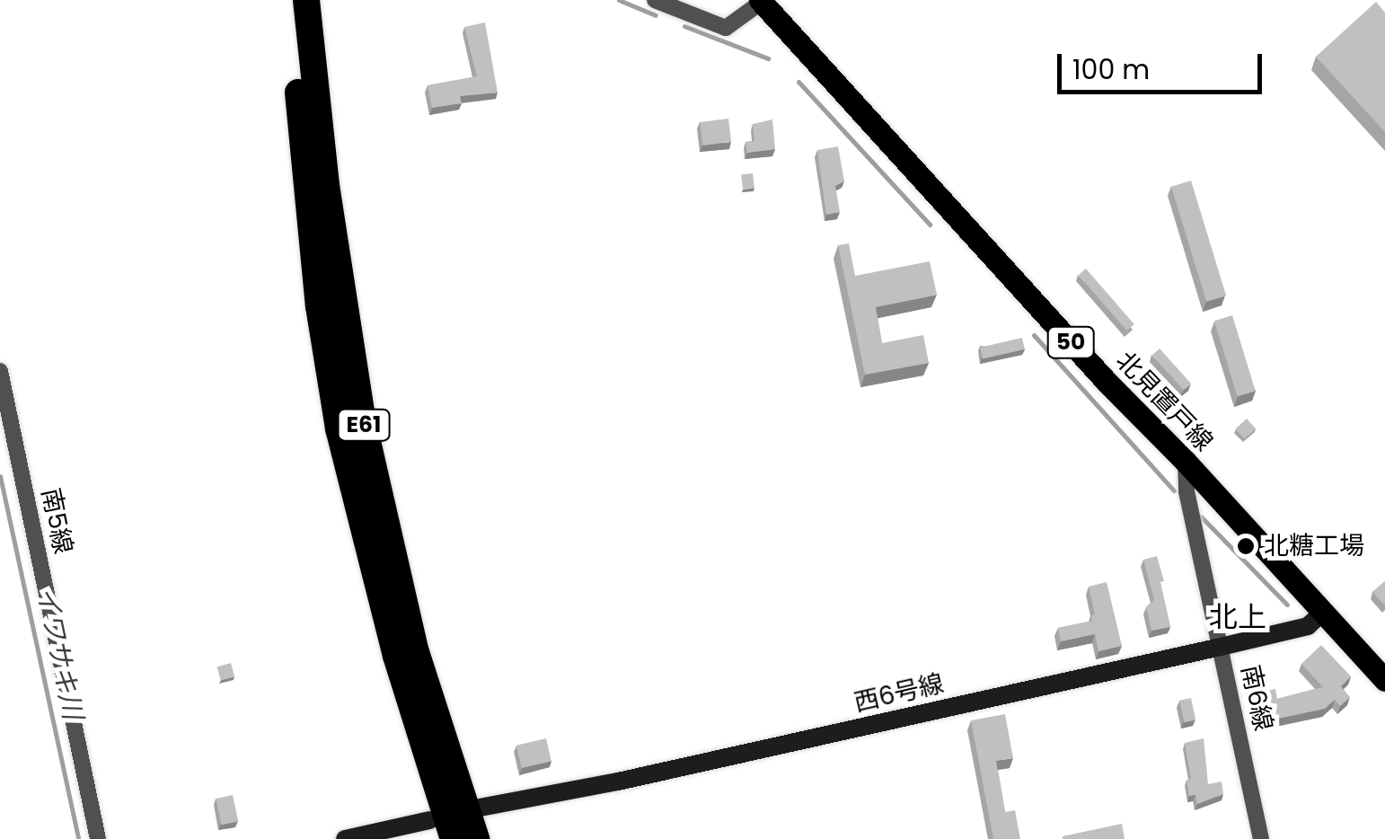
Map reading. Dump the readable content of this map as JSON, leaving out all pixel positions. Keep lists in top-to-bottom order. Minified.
{"streets":{"highway":["E61"],"main road":["50","北見置戸線"],"street":["南5線","西6号線","南6線"]},"crossings":[["北見置戸線","西6号線"],["北見置戸線","南6線"],["西6号線","南6線"]],"districts":["北上"],"water":["イワサキ川"],"places":["北糖工場"],"scale_bar":"100 m"}
